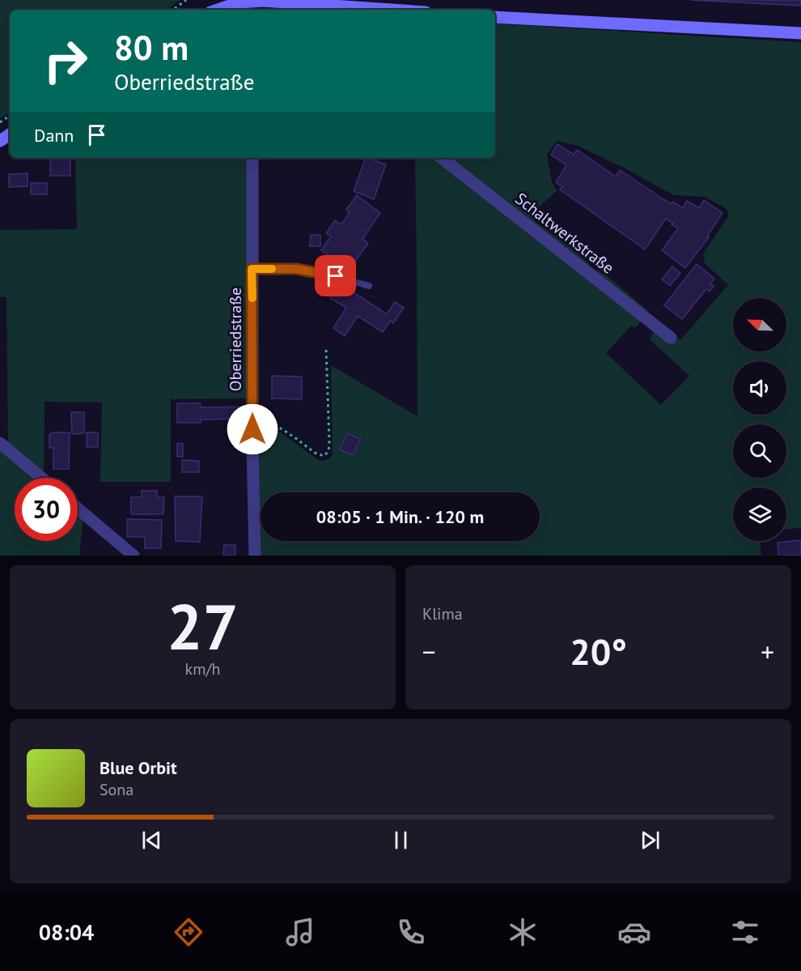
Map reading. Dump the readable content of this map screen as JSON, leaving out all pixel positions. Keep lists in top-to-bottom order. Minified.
{"streets":{"street":["Schaltwerkstraße","Oberriedstraße"]},"north":"top left","page":{"turn":["80 m","Oberriedstraße"],"then":"Dann","limit":"30","trip":"08:05 · 1 Min. · 120 m","tile":[["27","km/h"],"Klima"],"heat":["−","20°","+"],"song":["Blue Orbit","Sona"],"tabs":"08:04"}}
